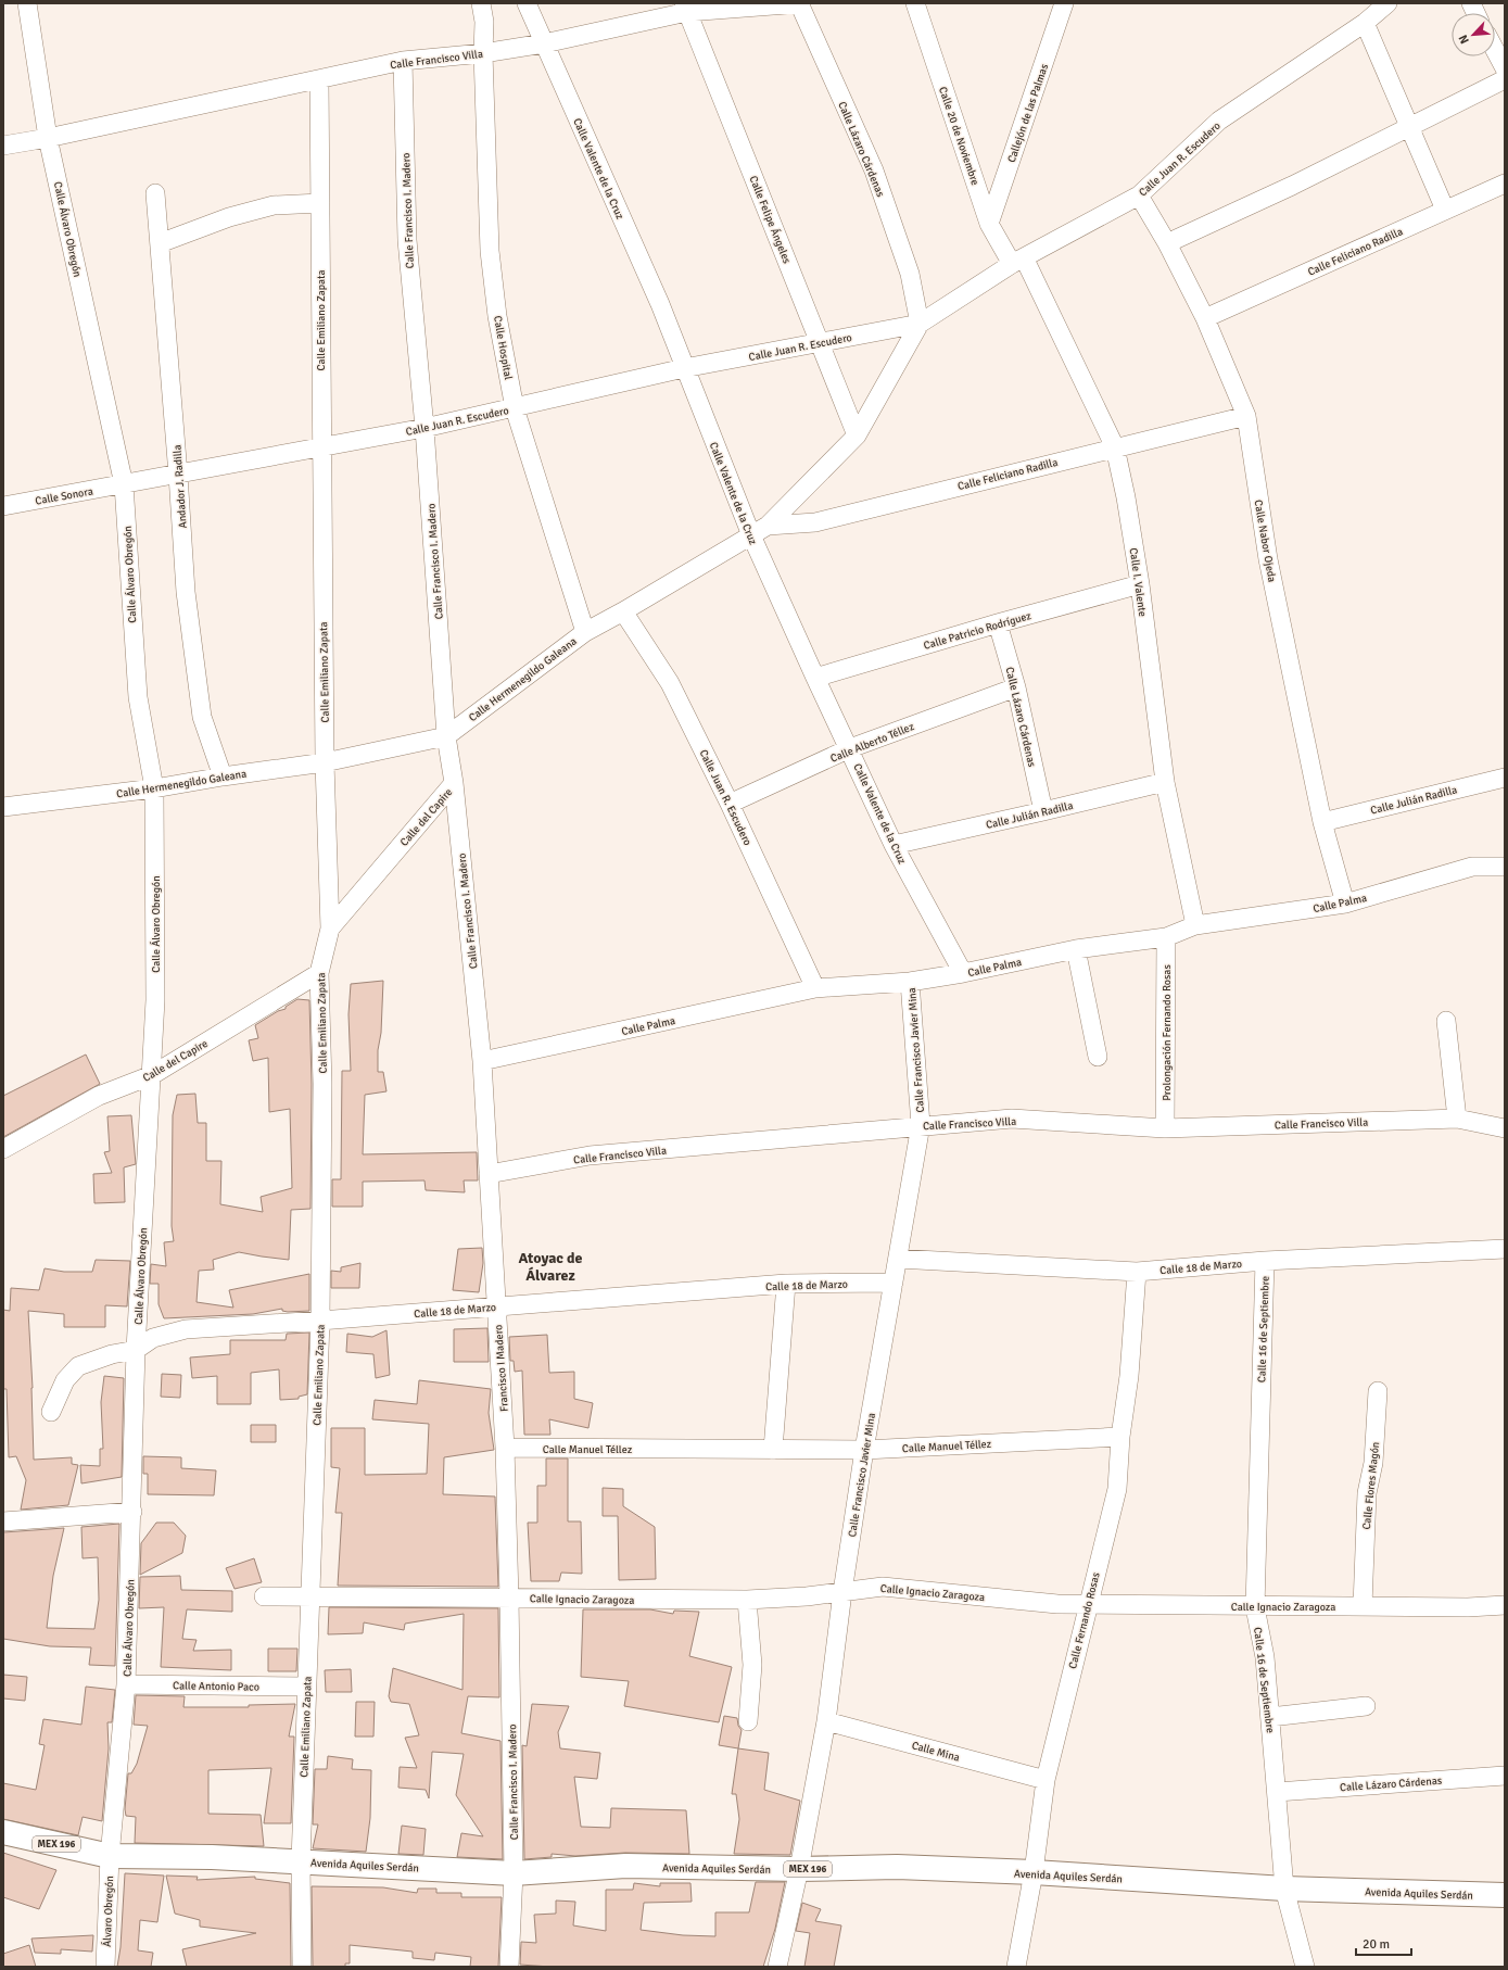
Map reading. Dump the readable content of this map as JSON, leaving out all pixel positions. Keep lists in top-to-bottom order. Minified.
{"streets":{"main road":["MEX 196","Avenida Aquiles Serdán"],"street":["Calle Francisco Villa","Callejón de las Palmas","Calle 20 de Noviembre","Calle Lázaro Cárdenas","Calle Juan R. Escudero","Calle Valente de la Cruz","Calle Francisco I. Madero","Calle Felipe Ángeles","Calle Álvaro Obregón","Calle Feliciano Radilla","Calle Emiliano Zapata","Calle Hospital","Andador J. Radilla","Calle Sonora","Calle Nabor Ojeda","Calle I. Valente","Calle Patricio Rodríguez","Calle Hermenegildo Galeana","Calle Alberto Téllez","Calle Julián Radilla","Calle del Capire","Calle Palma","Prolongación Fernando Rosas","Calle Francisco Javier Mina","Calle 18 de Marzo","Calle 16 de Septiembre","Francisco I Madero","Calle Manuel Téllez","Calle Flores Magón","Calle Ignacio Zaragoza","Calle Fernando Rosas","Calle Antonio Paco","Calle Mina","Álvaro Obregón"]},"crossings":[["Calle Francisco Villa","Calle Lázaro Cárdenas"],["Calle Francisco Villa","Calle Valente de la Cruz"],["Calle Francisco Villa","Calle Francisco I. Madero"],["Calle Francisco Villa","Calle Felipe Ángeles"],["Calle Francisco Villa","Calle Álvaro Obregón"],["Calle Francisco Villa","Calle Emiliano Zapata"],["Calle Francisco Villa","Calle Hospital"],["Calle Francisco Villa","Prolongación Fernando Rosas"],["Calle Francisco Villa","Calle Francisco Javier Mina"],["Calle Francisco Villa","Francisco I Madero"],["Callejón de las Palmas","Calle 20 de Noviembre"],["Calle 20 de Noviembre","Calle Juan R. Escudero"],["Calle 20 de Noviembre","Calle I. Valente"],["Calle Lázaro Cárdenas","Calle Juan R. Escudero"],["Calle Lázaro Cárdenas","Calle Patricio Rodríguez"],["Calle Lázaro Cárdenas","Calle Hermenegildo Galeana"],["Calle Lázaro Cárdenas","Calle Alberto Téllez"],["Calle Lázaro Cárdenas","Calle Julián Radilla"],["Calle Lázaro Cárdenas","Calle 16 de Septiembre"],["Calle Juan R. Escudero","Calle Valente de la Cruz"],["Calle Juan R. Escudero","Calle Francisco I. Madero"],["Calle Juan R. Escudero","Calle Felipe Ángeles"],["Calle Juan R. Escudero","Calle Álvaro Obregón"],["Calle Juan R. Escudero","Calle Emiliano Zapata"],["Calle Juan R. Escudero","Calle Hospital"],["Calle Juan R. Escudero","Andador J. Radilla"],["Calle Juan R. Escudero","Calle Sonora"],["Calle Juan R. Escudero","Calle Nabor Ojeda"],["Calle Juan R. Escudero","Calle I. Valente"],["Calle Juan R. Escudero","Calle Hermenegildo Galeana"],["Calle Juan R. Escudero","Calle Alberto Téllez"],["Calle Juan R. Escudero","Calle Palma"],["Calle Valente de la Cruz","Calle Patricio Rodríguez"],["Calle Valente de la Cruz","Calle Hermenegildo Galeana"],["Calle Valente de la Cruz","Calle Alberto Téllez"],["Calle Valente de la Cruz","Calle Julián Radilla"],["Calle Valente de la Cruz","Calle Palma"],["Calle Francisco I. Madero","Calle Hermenegildo Galeana"],["Calle Francisco I. Madero","Calle del Capire"],["Calle Francisco I. Madero","Calle Palma"],["Calle Francisco I. Madero","Francisco I Madero"],["Calle Francisco I. Madero","Calle Ignacio Zaragoza"],["Calle Francisco I. Madero","Avenida Aquiles Serdán"],["Calle Felipe Ángeles","Calle Hermenegildo Galeana"],["Calle Álvaro Obregón","Calle Sonora"],["Calle Álvaro Obregón","Calle Hermenegildo Galeana"],["Calle Álvaro Obregón","Calle del Capire"],["Calle Álvaro Obregón","Calle 18 de Marzo"],["Calle Álvaro Obregón","Calle Antonio Paco"],["Calle Álvaro Obregón","MEX 196"],["Calle Álvaro Obregón","Avenida Aquiles Serdán"],["Calle Álvaro Obregón","Álvaro Obregón"],["Calle Feliciano Radilla","Calle Nabor Ojeda"],["Calle Feliciano Radilla","Calle I. Valente"],["Calle Feliciano Radilla","Calle Hermenegildo Galeana"],["Calle Emiliano Zapata","Calle Hermenegildo Galeana"],["Calle Emiliano Zapata","Calle del Capire"],["Calle Emiliano Zapata","Calle 18 de Marzo"],["Calle Emiliano Zapata","Calle Ignacio Zaragoza"],["Calle Emiliano Zapata","Calle Antonio Paco"],["Calle Emiliano Zapata","Avenida Aquiles Serdán"],["Calle Hospital","Calle Hermenegildo Galeana"],["Andador J. Radilla","Calle Hermenegildo Galeana"],["Calle Nabor Ojeda","Calle Julián Radilla"],["Calle Nabor Ojeda","Calle Palma"],["Calle I. Valente","Calle Patricio Rodríguez"],["Calle I. Valente","Calle Julián Radilla"],["Calle I. Valente","Calle Palma"],["Calle Palma","Prolongación Fernando Rosas"],["Calle Palma","Calle Francisco Javier Mina"],["Calle Palma","Francisco I Madero"],["Calle Francisco Javier Mina","Calle 18 de Marzo"],["Calle Francisco Javier Mina","Calle Manuel Téllez"],["Calle Francisco Javier Mina","Calle Ignacio Zaragoza"],["Calle Francisco Javier Mina","Calle Mina"],["Calle Francisco Javier Mina","Avenida Aquiles Serdán"],["Calle 18 de Marzo","Calle 16 de Septiembre"],["Calle 18 de Marzo","Francisco I Madero"],["Calle 18 de Marzo","Calle Fernando Rosas"],["Calle 16 de Septiembre","Calle Ignacio Zaragoza"],["Calle 16 de Septiembre","Avenida Aquiles Serdán"],["Francisco I Madero","Calle Manuel Téllez"],["Francisco I Madero","Calle Ignacio Zaragoza"],["Calle Manuel Téllez","Calle Fernando Rosas"],["Calle Flores Magón","Calle Ignacio Zaragoza"],["Calle Ignacio Zaragoza","Calle Fernando Rosas"],["Calle Fernando Rosas","Calle Mina"],["Calle Fernando Rosas","Avenida Aquiles Serdán"],["MEX 196","Avenida Aquiles Serdán"],["MEX 196","Álvaro Obregón"],["Avenida Aquiles Serdán","Álvaro Obregón"]],"districts":["Atoyac de Álvarez"],"scale_bar":"20 m","north":"bottom left"}
